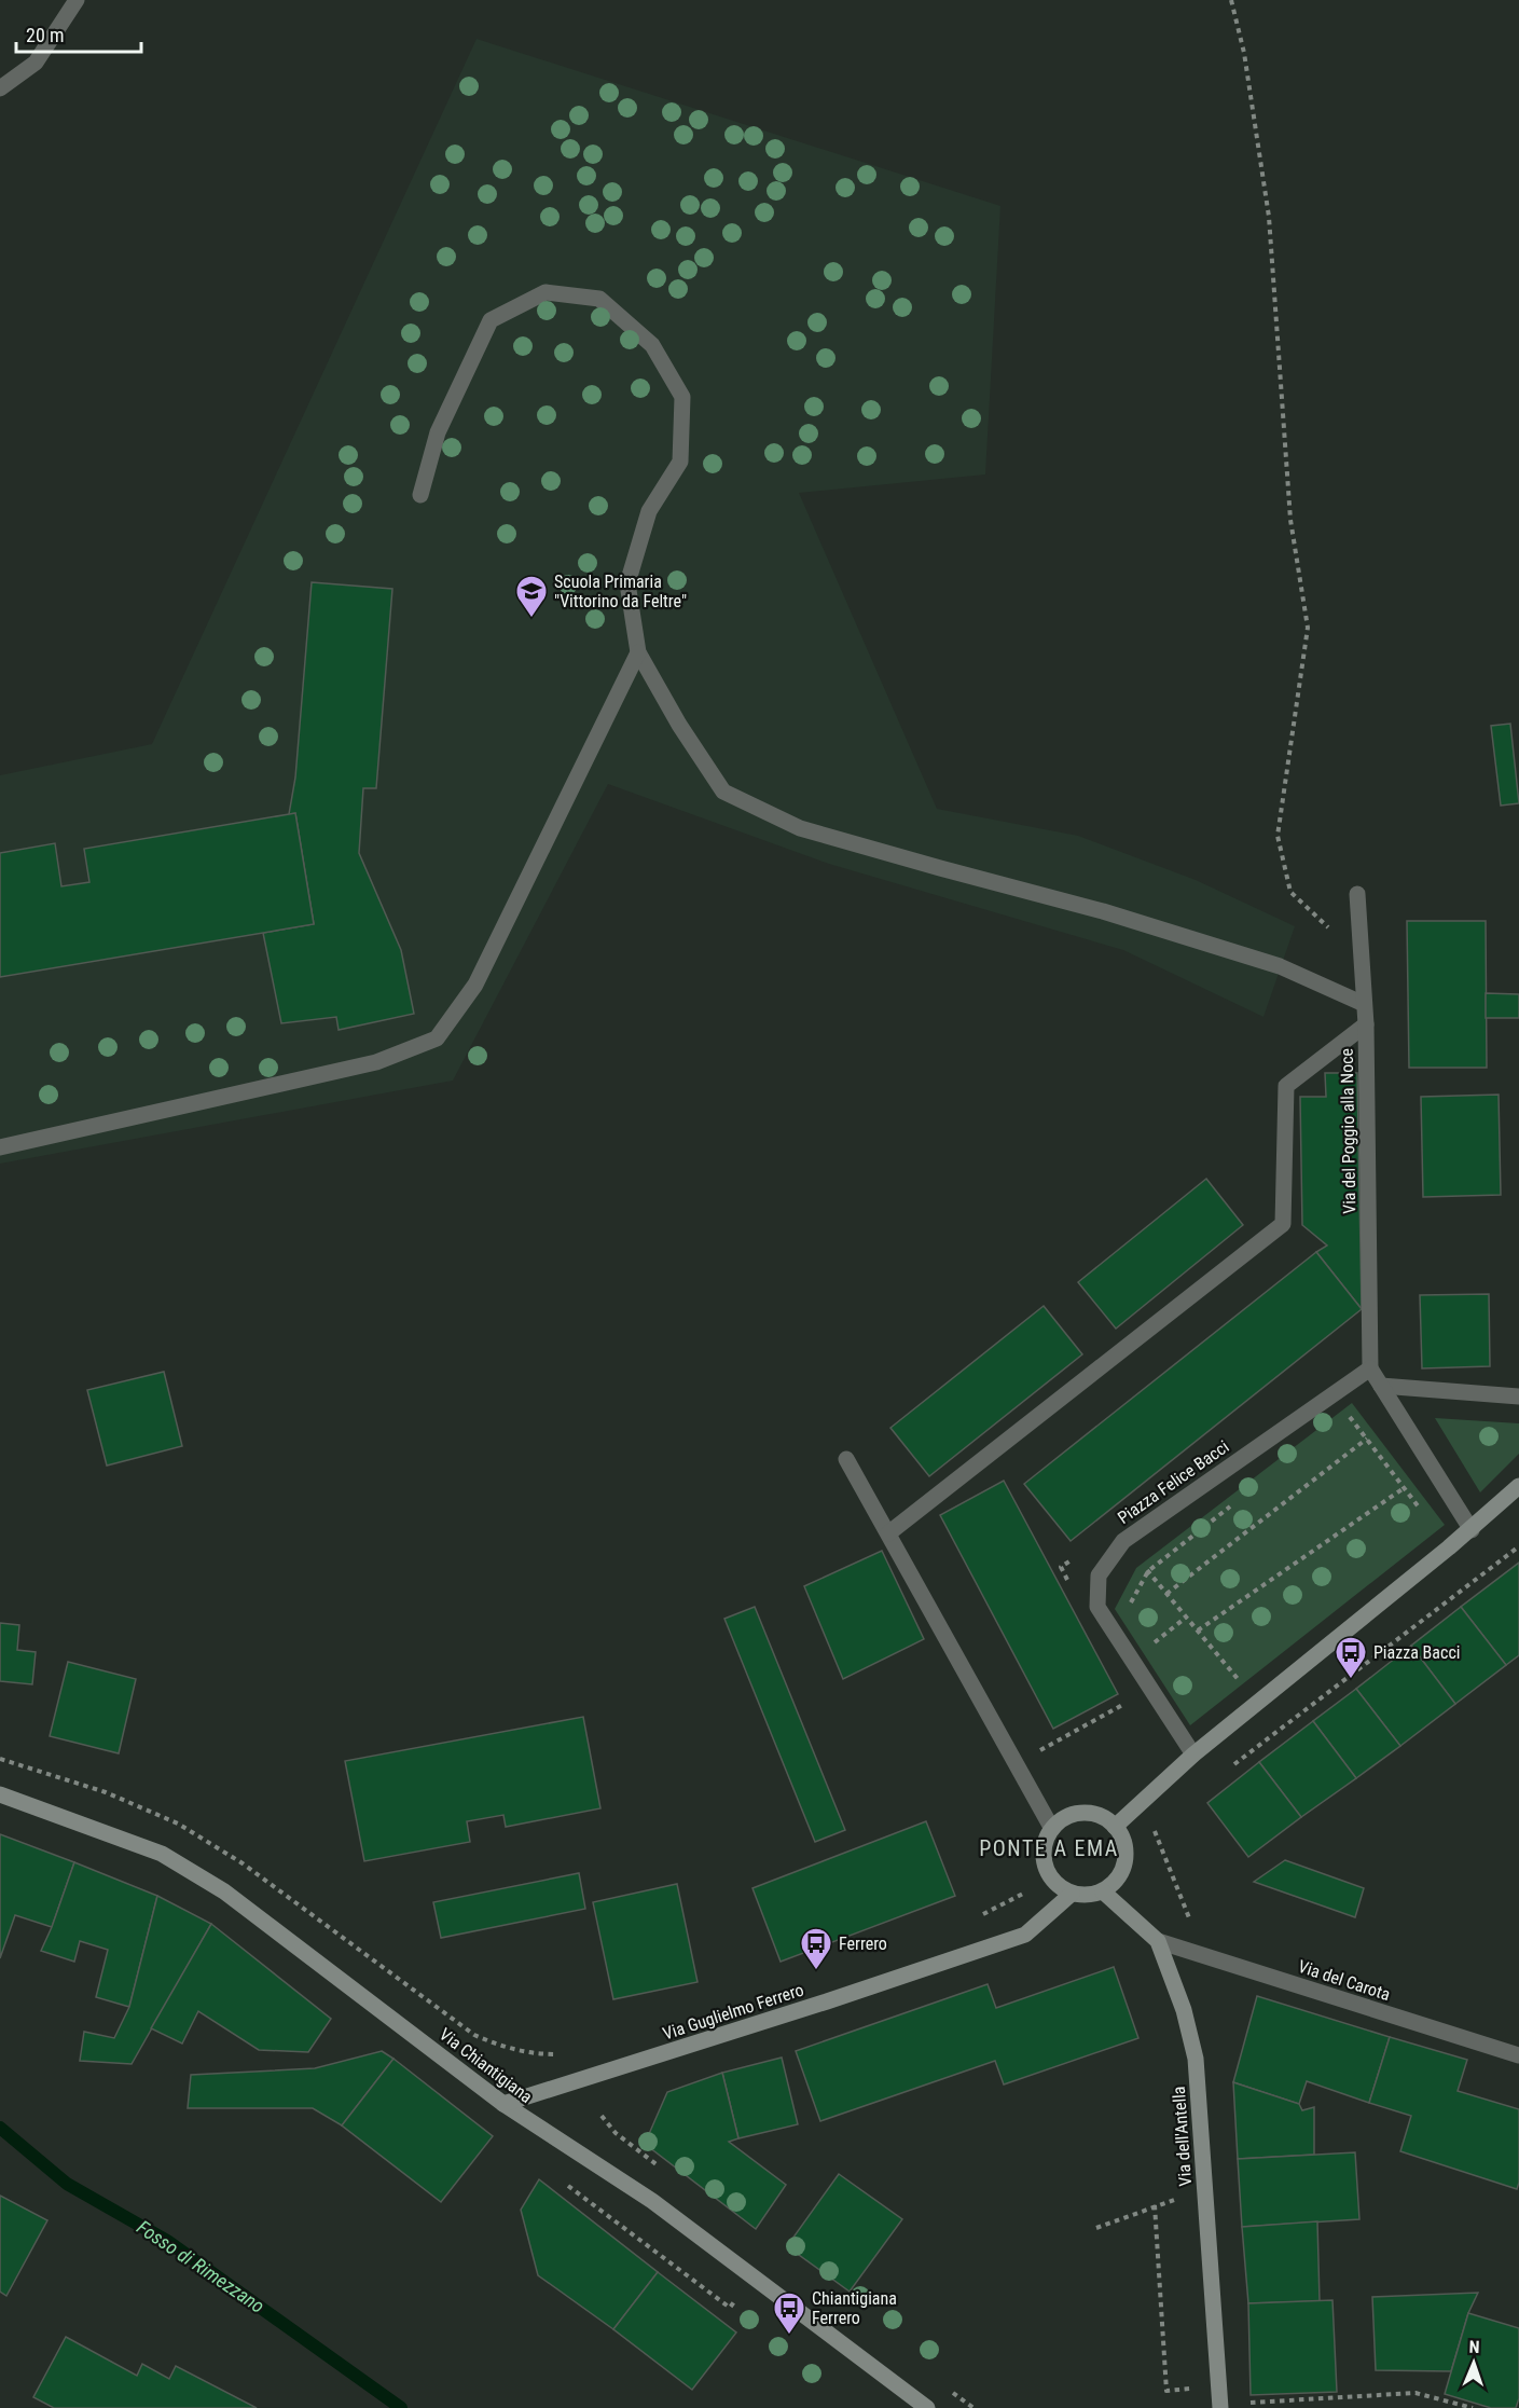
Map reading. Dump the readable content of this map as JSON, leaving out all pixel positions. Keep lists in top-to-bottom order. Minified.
{"streets":{"street":["Via del Poggio alla Noce","Piazza Felice Bacci","Via del Carota","Via Guglielmo Ferrero","Via Chiantigiana","Via dell'Antella"]},"crossings":[["Via del Poggio alla Noce","Piazza Felice Bacci"],["Via del Carota","Via dell'Antella"],["Via Guglielmo Ferrero","Via Chiantigiana"],["Via Guglielmo Ferrero","Via dell'Antella"]],"districts":["PONTE A EMA"],"water":["Fosso di Rimezzano"],"places":{"school or university":["Scuola Primaria \"Vittorino da Feltre\""],"bus stop":["Piazza Bacci","Ferrero","Chiantigiana Ferrero"]},"scale_bar":"20 m","north":"top"}
